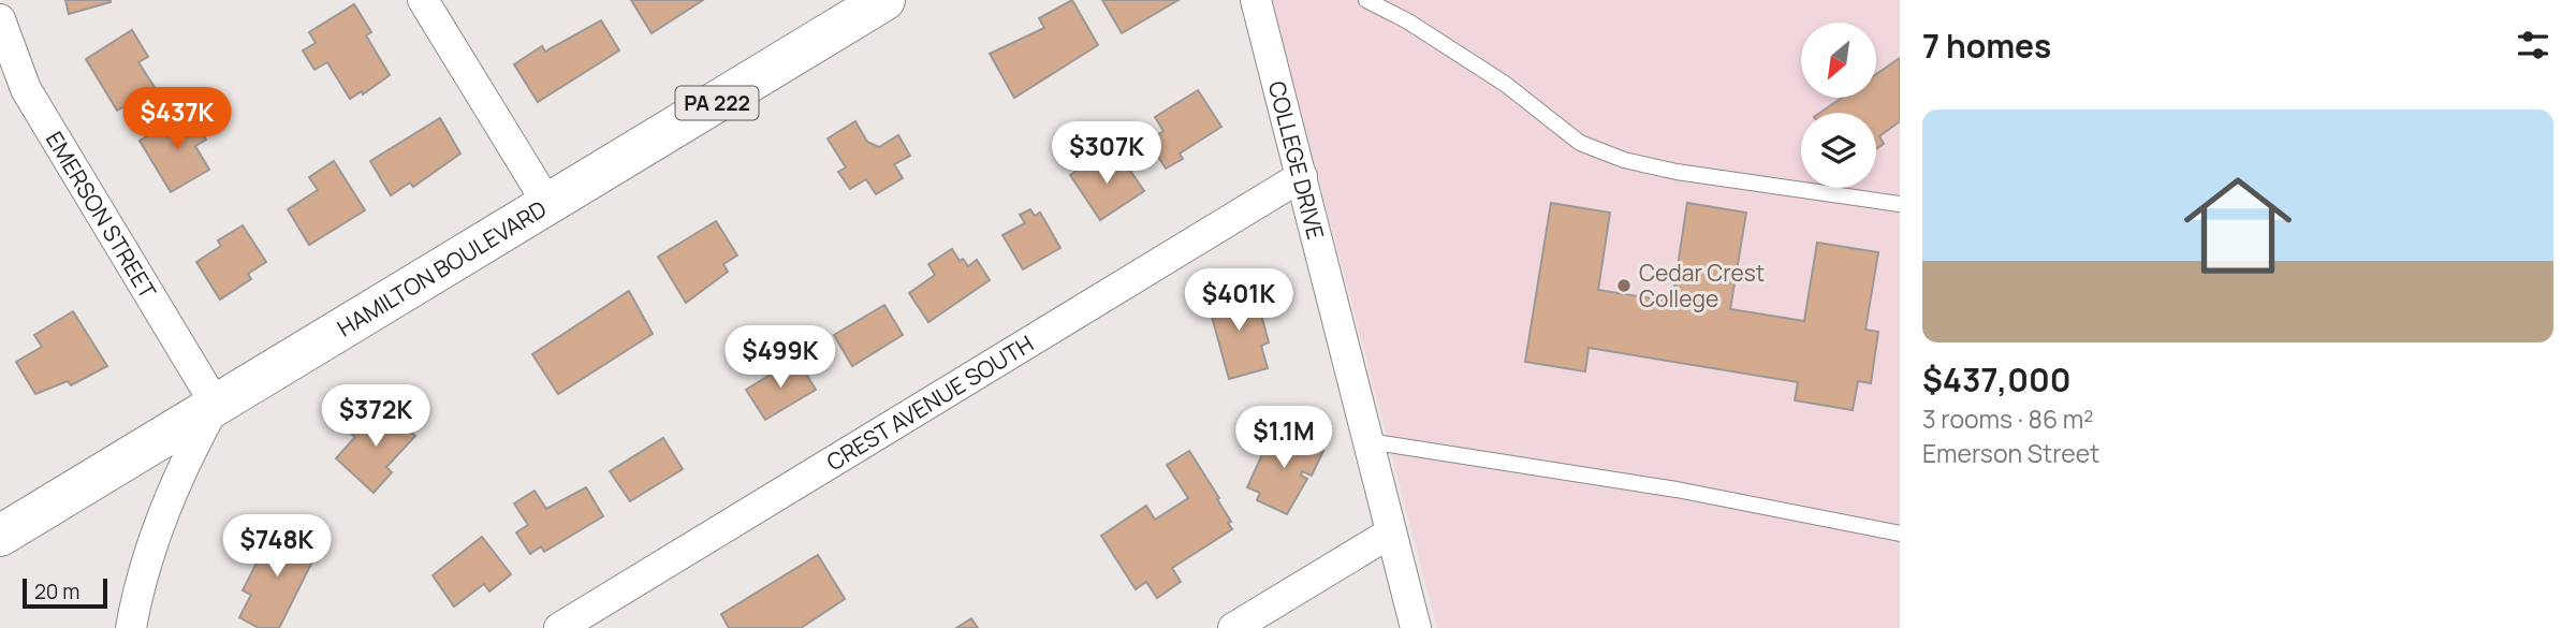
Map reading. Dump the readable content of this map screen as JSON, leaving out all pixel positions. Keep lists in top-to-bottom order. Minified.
{"streets":{"main road":["PA 222","HAMILTON BOULEVARD"],"street":["COLLEGE DRIVE","EMERSON STREET","CREST AVENUE SOUTH"]},"crossings":[["COLLEGE DRIVE","CREST AVENUE SOUTH"],["EMERSON STREET","HAMILTON BOULEVARD"]],"places":["Cedar Crest College"],"scale_bar":"20 m","north":"bottom left","page":{"heading":"7 homes","price":["$437K","$307K","$401K","$499K","$372K","$1.1M","$748K"],"list":[{"name":"$437,000","note":"3 rooms · 86 m² · Emerson Street"}],"scale":"20 m"}}
